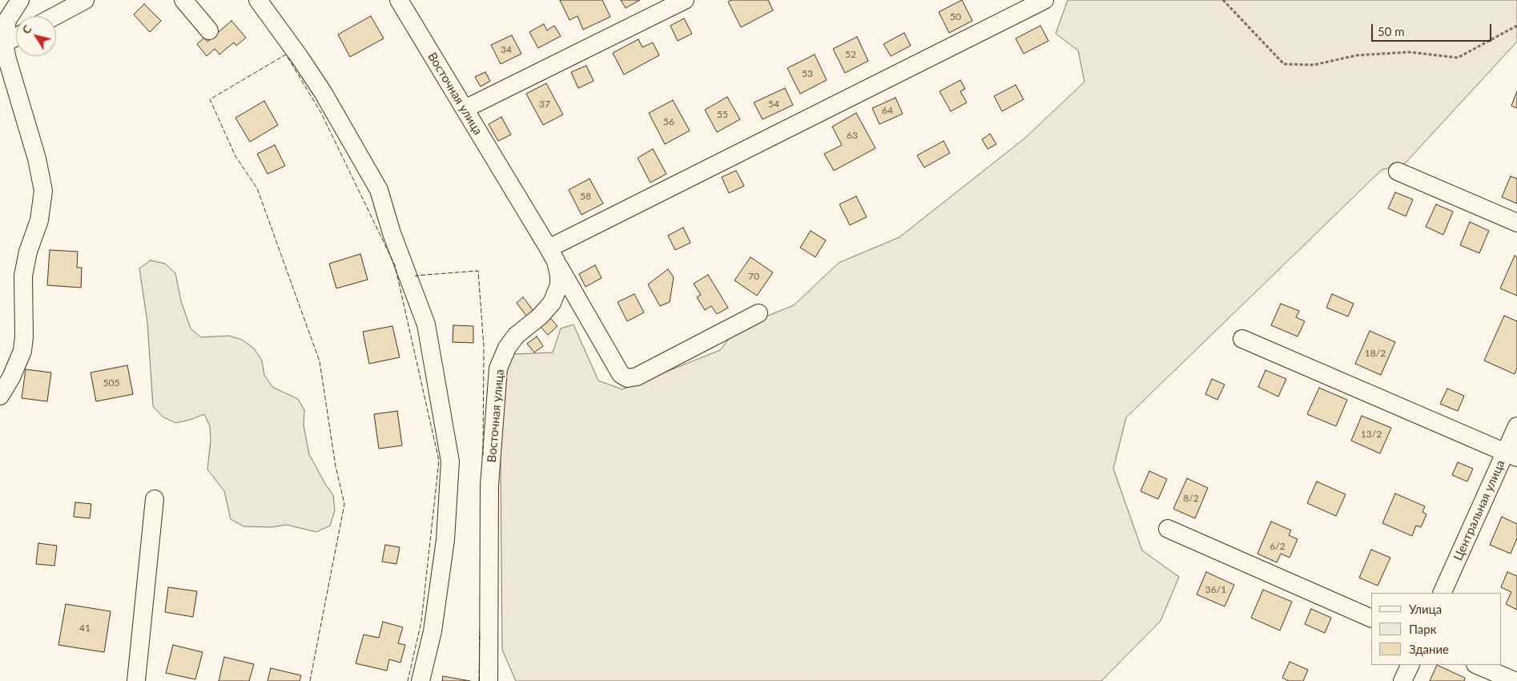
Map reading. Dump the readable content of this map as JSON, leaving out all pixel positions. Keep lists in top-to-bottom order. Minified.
{"streets":{"street":["Восточная улица","Центральная улица"]},"house_numbers":["50","34","52","53","37","54","64","55","56","63","58","70","18/2","505","13/2","8/2","6/2","36/1","41"],"legend":["Улица","Парк","Здание"],"scale_bar":"50 m","north":"top left"}
